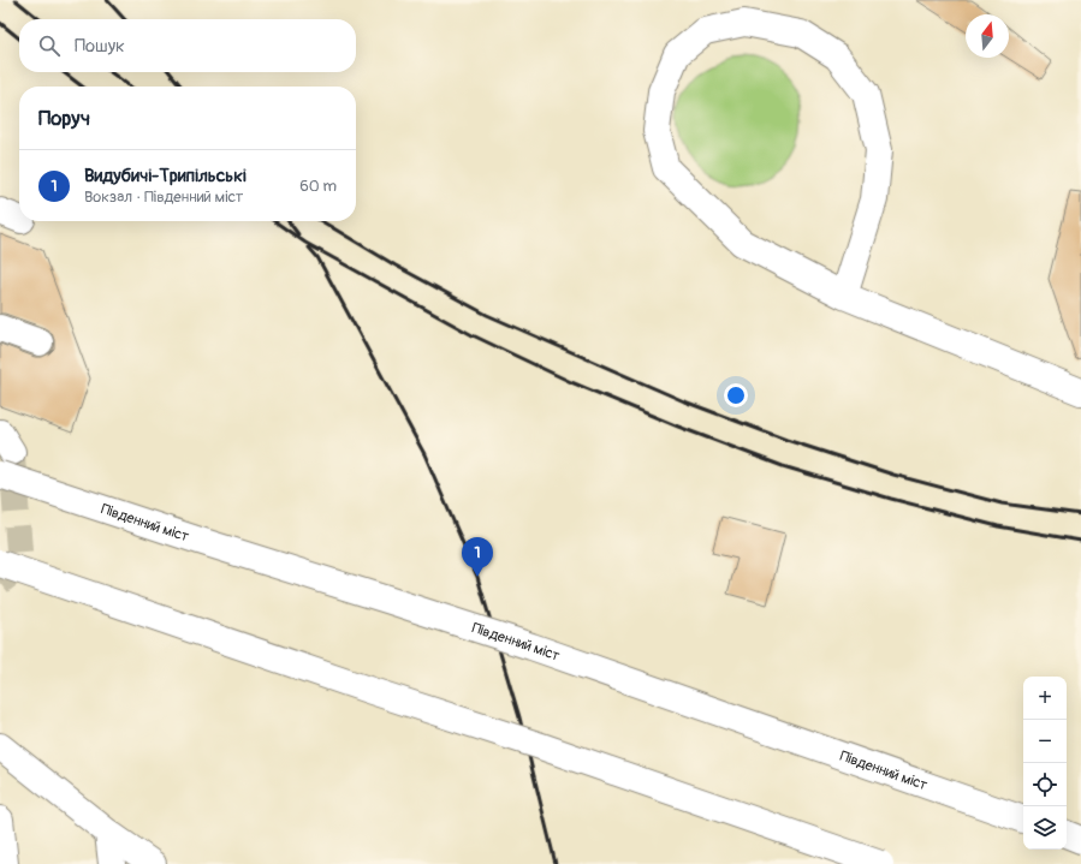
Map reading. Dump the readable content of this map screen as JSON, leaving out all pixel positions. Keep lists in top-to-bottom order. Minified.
{"streets":{"main road":["Південний міст"]},"north":"top","page":{"search":"Пошук","heading":"Поруч","list":[{"mark":"1","name":"Видубичі-Трипільські","note":"Вокзал · Південний міст","value":"60 m"}],"pins":"1","map_buttons":["+","−"]}}
